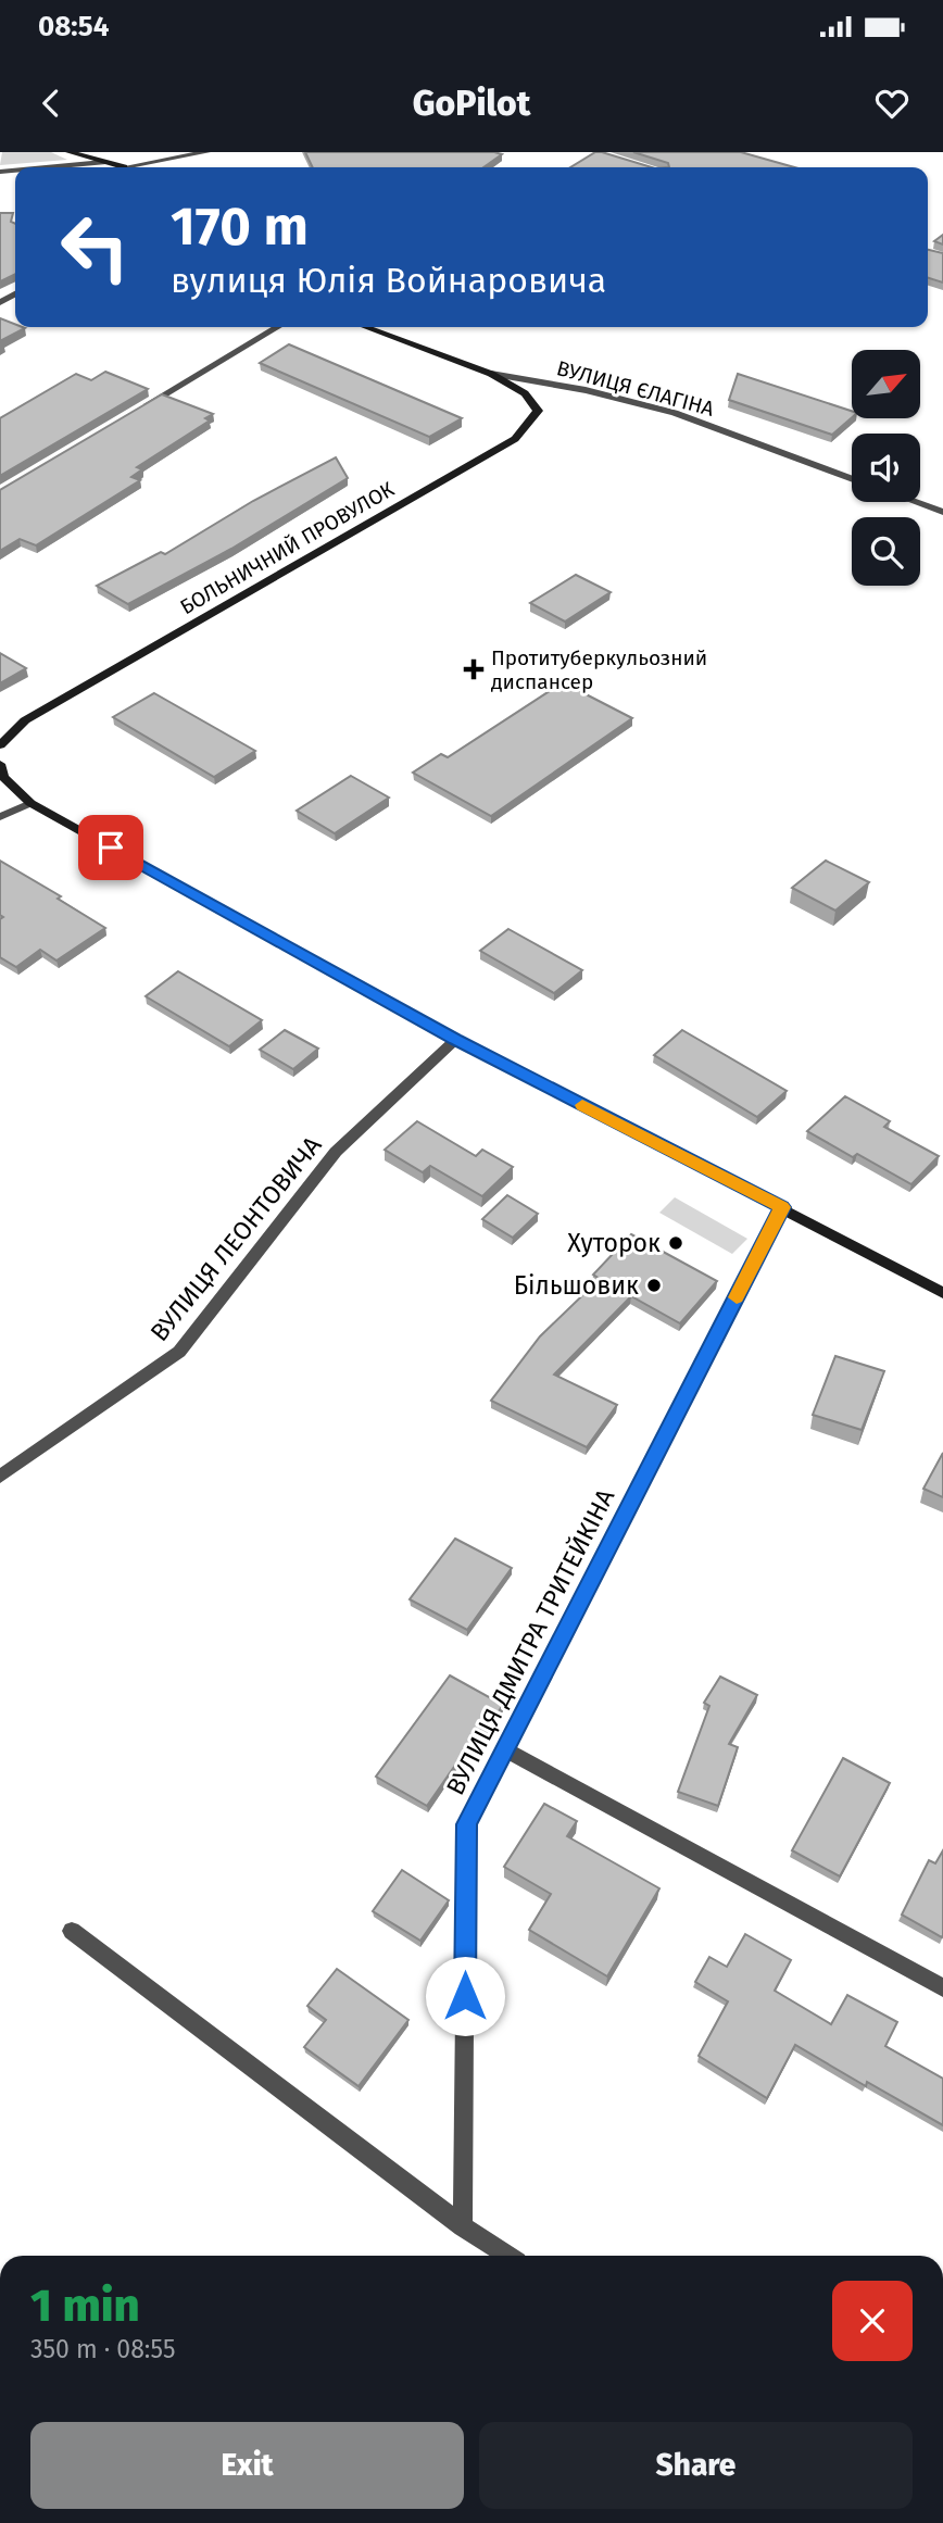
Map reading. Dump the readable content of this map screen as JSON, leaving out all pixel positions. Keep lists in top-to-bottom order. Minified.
{"streets":{"main road":["ВУЛИЦЯ ЄЛАГІНА","БОЛЬНИЧНИЙ ПРОВУЛОК"],"street":["ВУЛИЦЯ ЛЕОНТОВИЧА","ВУЛИЦЯ ДМИТРА ТРИТЕЙКІНА"]},"crossings":[["ВУЛИЦЯ ЄЛАГІНА","БОЛЬНИЧНИЙ ПРОВУЛОК"]],"places":{"health":["Протитуберкульозний диспансер"],"other":["Хуторок","Більшовик"]},"north":"top right","page":{"status":"08:54","header":"GoPilot","turn":["170 m","вулиця Юлія Войнаровича"],"heading":["1 min","350 m · 08:55"],"buttons":["Exit","Share"]}}
